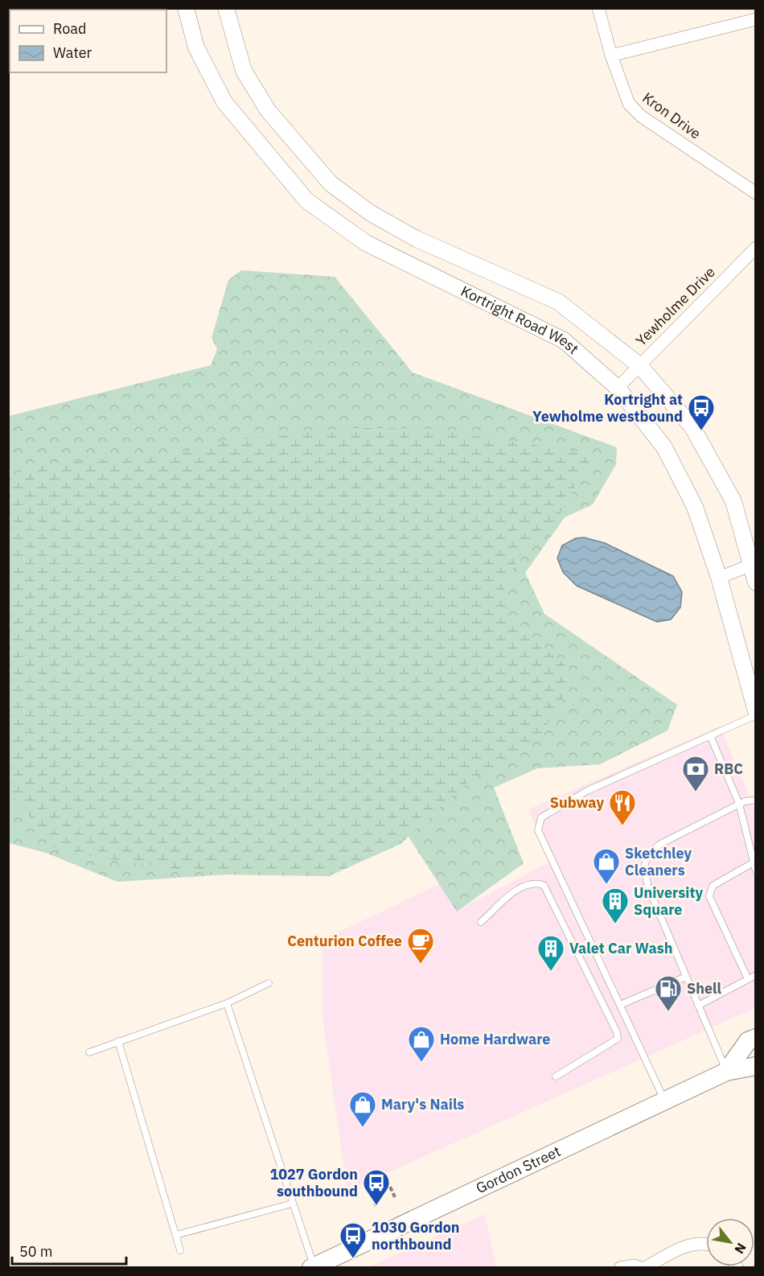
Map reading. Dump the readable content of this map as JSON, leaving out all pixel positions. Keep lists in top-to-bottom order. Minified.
{"streets":{"main road":["Gordon Street"],"street":["Kron Drive","Yewholme Drive","Kortright Road West"]},"crossings":[["Yewholme Drive","Kortright Road West"]],"places":{"bus stop":["Kortright at Yewholme westbound","1027 Gordon southbound","1030 Gordon northbound"],"bank":["RBC"],"restaurant":["Subway"],"shop":["Sketchley Cleaners","Home Hardware","Mary's Nails"],"building":["University Square","Valet Car Wash"],"cafe":["Centurion Coffee"],"fuel station":["Shell"]},"legend":["Road","Water"],"scale_bar":"50 m","north":"bottom right"}
